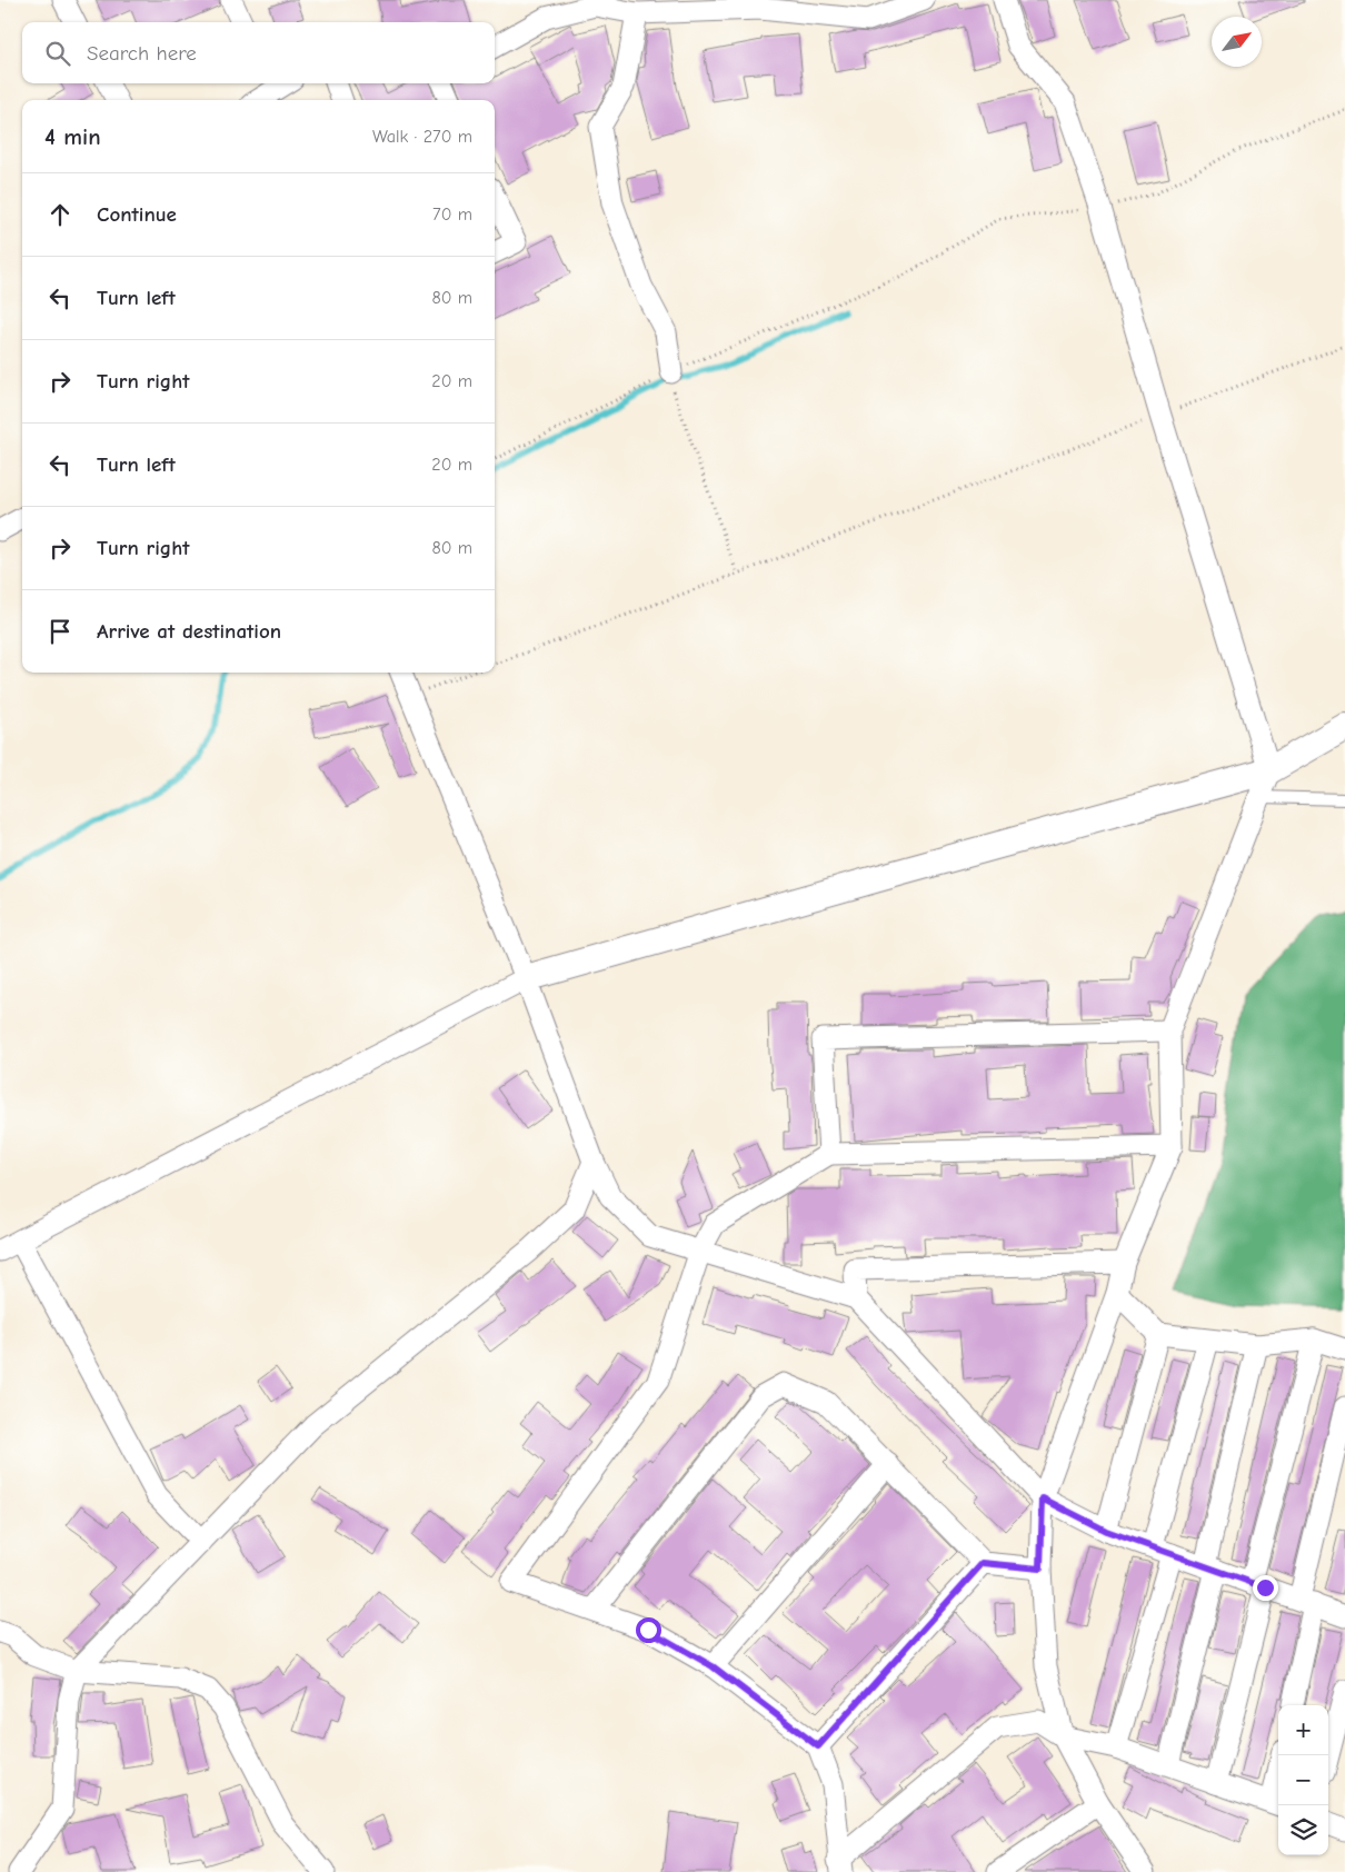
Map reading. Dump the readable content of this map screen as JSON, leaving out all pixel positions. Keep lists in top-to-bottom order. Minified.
{"north":"top right","page":{"search":"Search here","heading":["4 min","Walk · 270 m"],"list":[["Continue","70 m"],["Turn left","80 m"],["Turn right","20 m"],["Turn left","20 m"],["Turn right","80 m"],"Arrive at destination"],"map_buttons":["+","−"]}}
